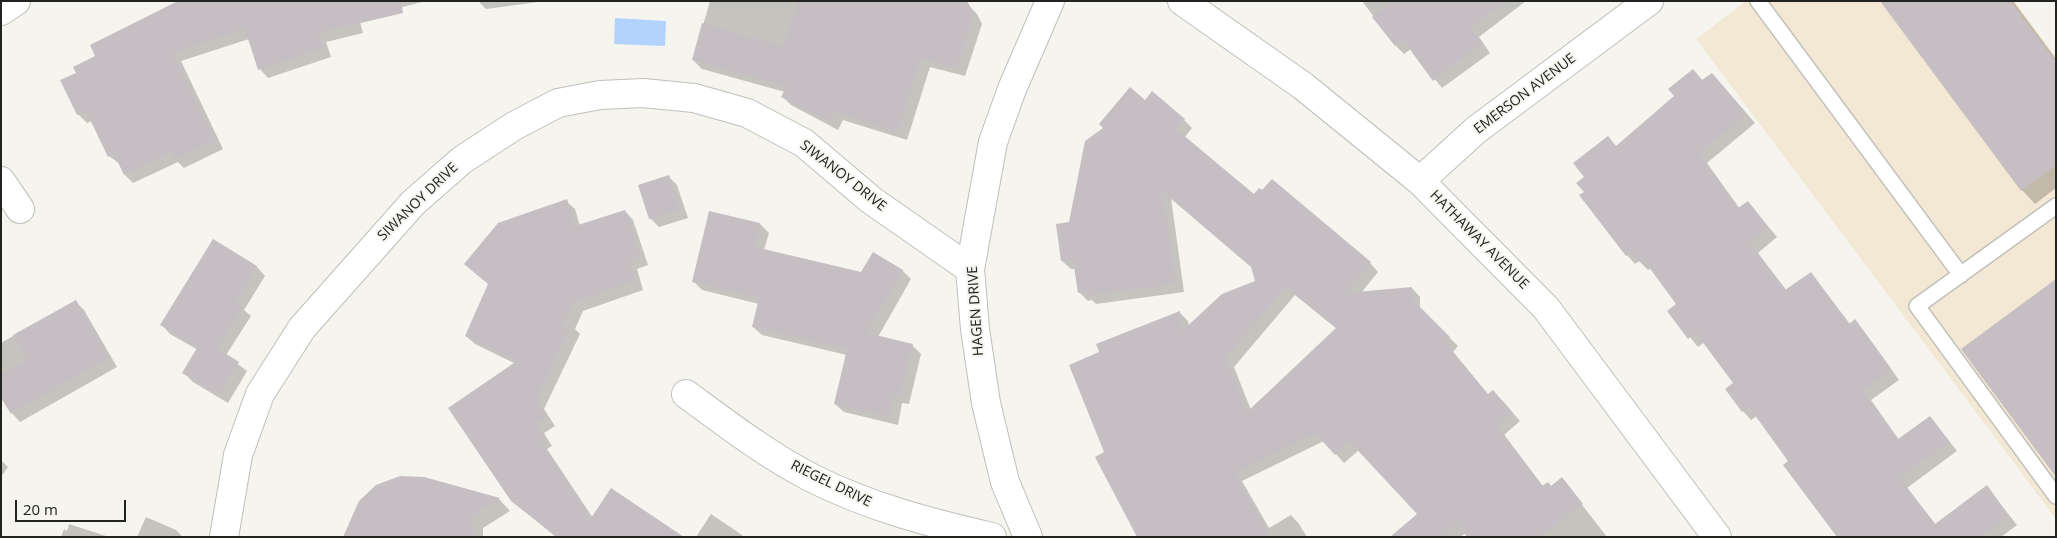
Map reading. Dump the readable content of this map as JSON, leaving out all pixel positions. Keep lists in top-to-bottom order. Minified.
{"streets":{"street":["EMERSON AVENUE","SIWANOY DRIVE","HATHAWAY AVENUE","HAGEN DRIVE","RIEGEL DRIVE"]},"crossings":[["EMERSON AVENUE","HATHAWAY AVENUE"],["SIWANOY DRIVE","HAGEN DRIVE"]],"scale_bar":"20 m"}
